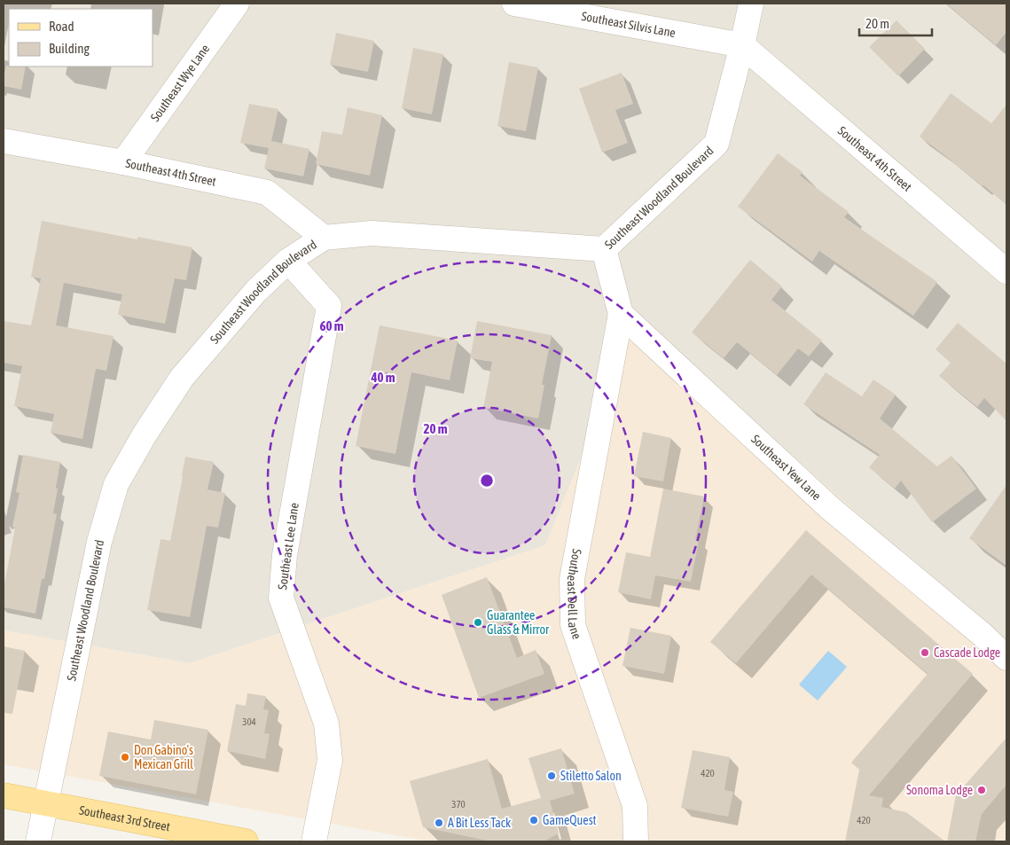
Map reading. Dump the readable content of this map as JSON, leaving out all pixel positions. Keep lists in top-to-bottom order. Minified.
{"streets":{"main road":["Southeast 3rd Street"],"street":["Southeast Silvis Lane","Southeast Wye Lane","Southeast 4th Street","Southeast Woodland Boulevard","Southeast Yew Lane","Southeast Lee Lane","Southeast Dell Lane"]},"crossings":[["Southeast Silvis Lane","Southeast 4th Street"],["Southeast Silvis Lane","Southeast Woodland Boulevard"],["Southeast Wye Lane","Southeast 4th Street"],["Southeast 4th Street","Southeast Woodland Boulevard"],["Southeast Woodland Boulevard","Southeast Lee Lane"],["Southeast Woodland Boulevard","Southeast 3rd Street"],["Southeast Yew Lane","Southeast Dell Lane"]],"places":["Guarantee Glass & Mirror","Cascade Lodge","Don Gabino's Mexican Grill","Stiletto Salon","Sonoma Lodge","GameQuest","A Bit Less Tack"],"house_numbers":["304","420","370","420"],"legend":["Road","Building"],"scale_bar":"20 m","rings":["60 m","40 m","20 m"]}
